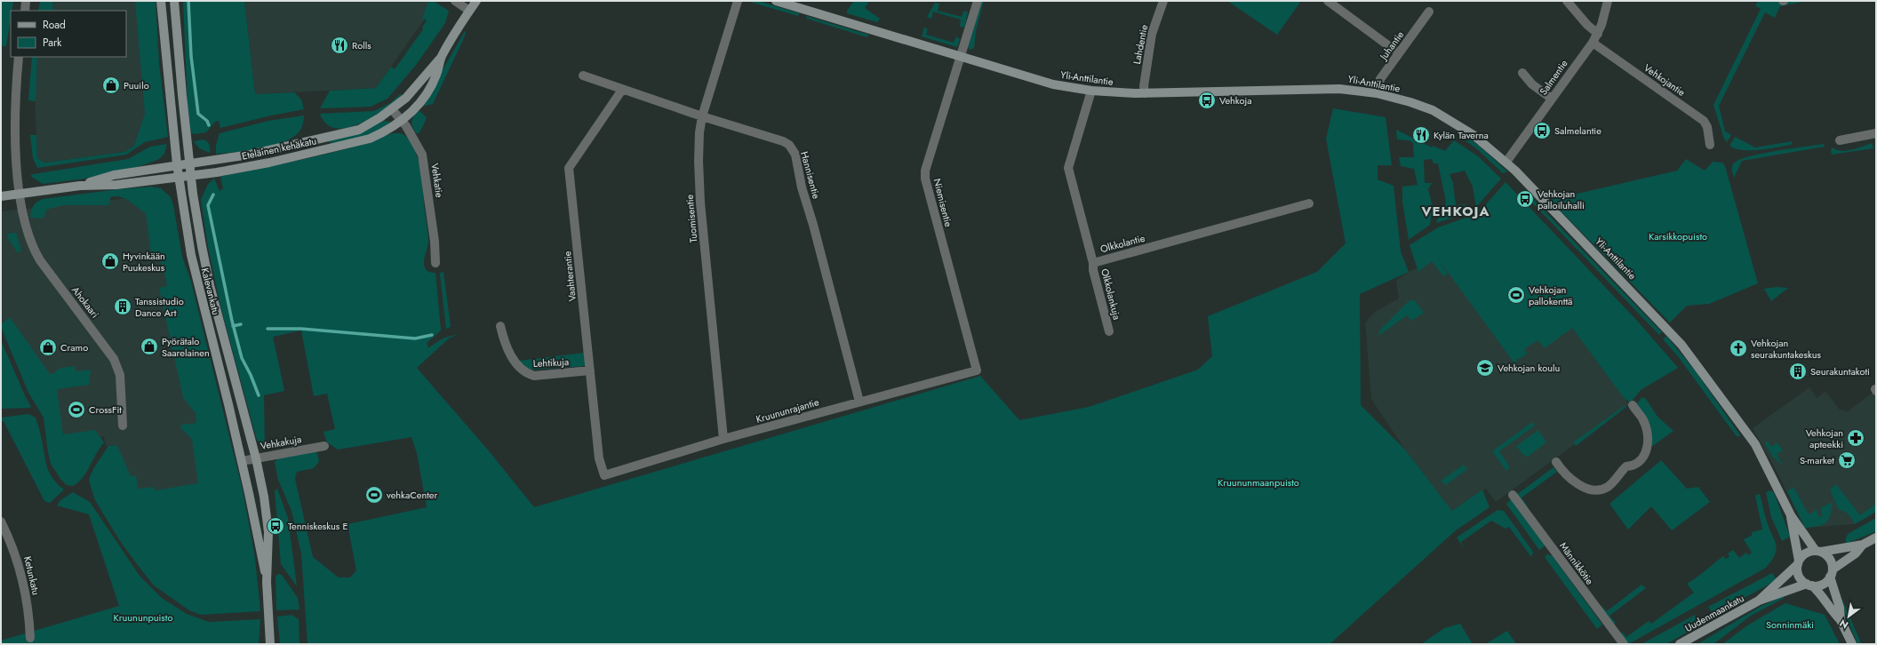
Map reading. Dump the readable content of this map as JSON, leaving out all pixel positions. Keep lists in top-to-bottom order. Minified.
{"streets":{"street":["Lahdentie","Juhantie","Salmentie","Yli-Anttilantie","Vehkojantie","Eteläinen kehäkatu","Hannisentie","Vehkatie","Niemisentie","Tuomisentie","Olkkolantie","Vaahterantie","Kalevankatu","Olkkolankuja","Ahokaari","Lehtikuja","Kruununrajantie","Vehkakuja","Männikkötie","Ketunkatu","Uudenmaankatu"]},"crossings":[["Lahdentie","Yli-Anttilantie"],["Juhantie","Yli-Anttilantie"],["Salmentie","Yli-Anttilantie"],["Salmentie","Vehkojantie"],["Yli-Anttilantie","Niemisentie"],["Yli-Anttilantie","Olkkolantie"],["Yli-Anttilantie","Uudenmaankatu"],["Eteläinen kehäkatu","Vehkatie"],["Eteläinen kehäkatu","Kalevankatu"],["Eteläinen kehäkatu","Ahokaari"],["Hannisentie","Tuomisentie"],["Hannisentie","Vaahterantie"],["Hannisentie","Kruununrajantie"],["Niemisentie","Kruununrajantie"],["Tuomisentie","Kruununrajantie"],["Olkkolantie","Olkkolankuja"],["Vaahterantie","Lehtikuja"],["Vaahterantie","Kruununrajantie"],["Kalevankatu","Vehkakuja"]],"districts":["VEHKOJA"],"parks":["Karsikkopuisto","Kruununmaanpuisto","Kruununpuisto","Sonninmäki"],"places":{"restaurant":["Rolls","Kylän Taverna"],"shop":["Puuilo","Hyvinkään Puukeskus","Pyörätalo Saarelainen","Cramo"],"bus stop":["Vehkoja","Salmelantie","Vehkojan palloiluhalli","Tenniskeskus E"],"sports":["Vehkojan pallokenttä","CrossFit","vehkaCenter"],"building":["Tanssistudio Dance Art","Seurakuntakoti"],"church":["Vehkojan seurakuntakeskus"],"school or university":["Vehkojan koulu"],"pharmacy":["Vehkojan apteekki"],"supermarket":["S-market"]},"legend":["Road","Park"],"north":"bottom left"}
